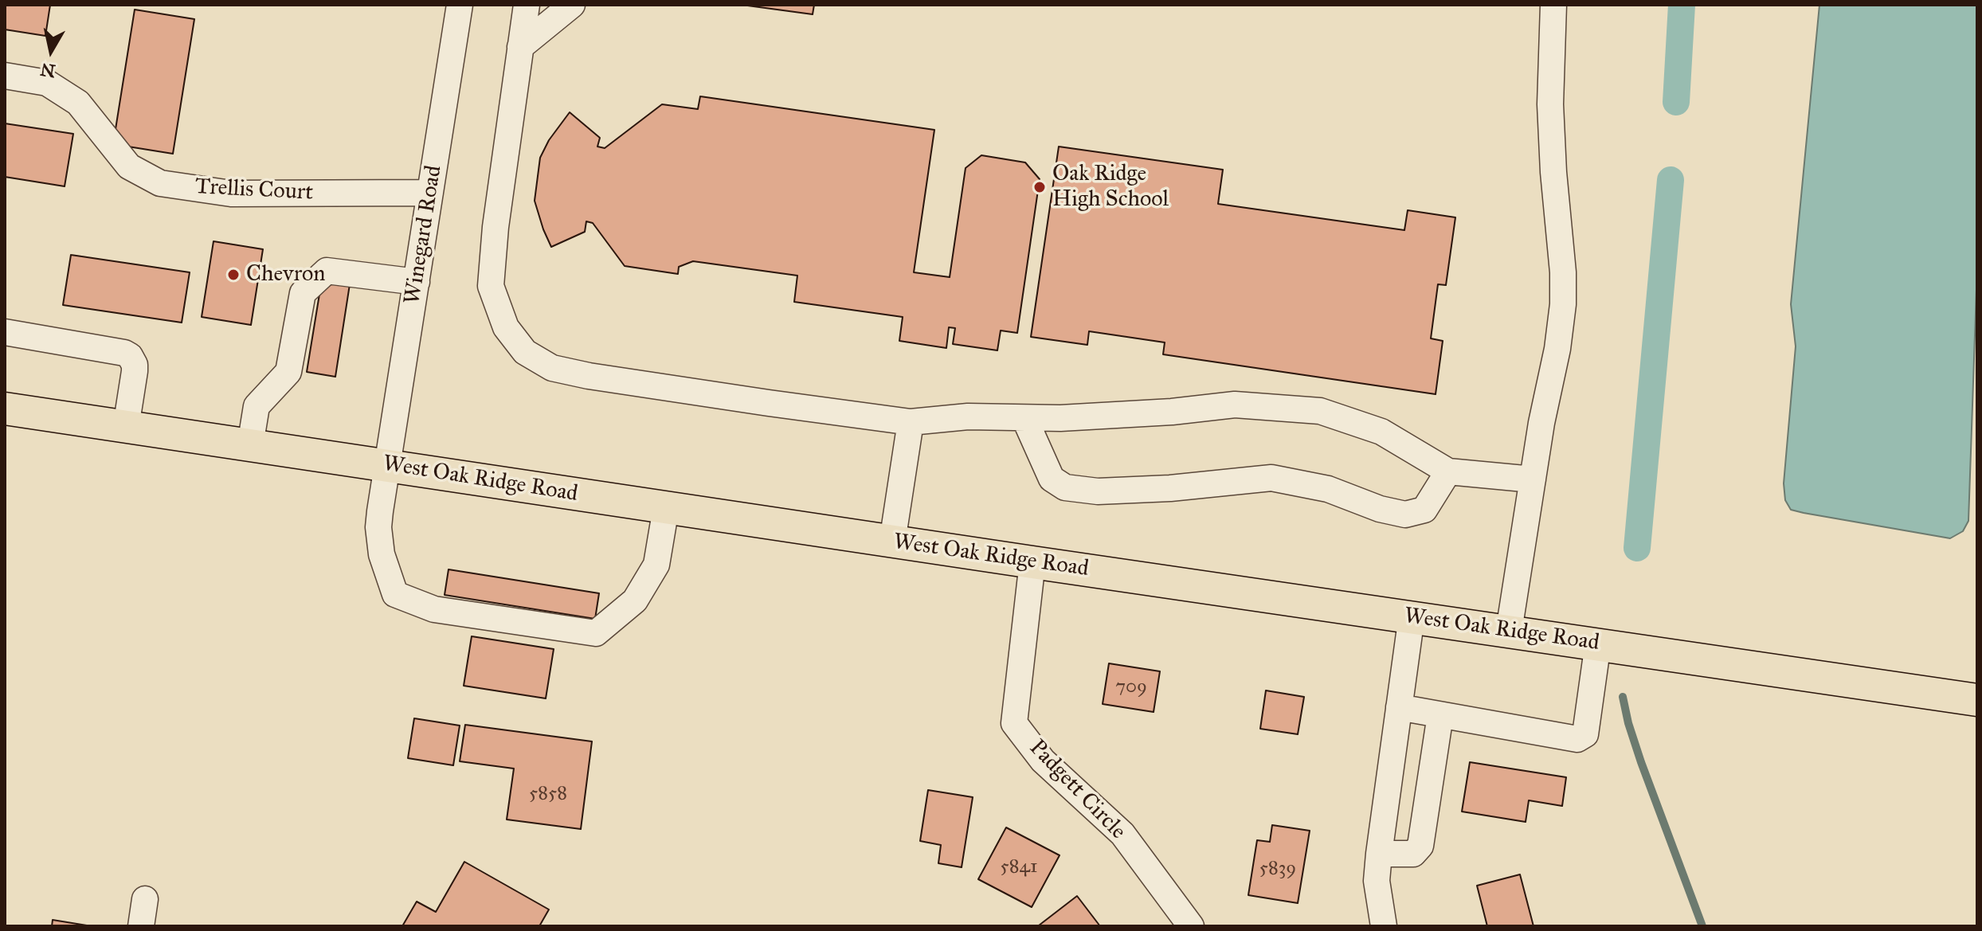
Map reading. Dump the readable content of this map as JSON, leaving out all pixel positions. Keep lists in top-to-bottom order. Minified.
{"streets":{"main road":["West Oak Ridge Road"],"street":["Trellis Court","Winegard Road","Padgett Circle"]},"crossings":[["Trellis Court","Winegard Road"],["Winegard Road","West Oak Ridge Road"],["West Oak Ridge Road","Padgett Circle"]],"places":["Oak Ridge High School","Chevron"],"house_numbers":["709","5858","5841","5839"],"north":"bottom"}
